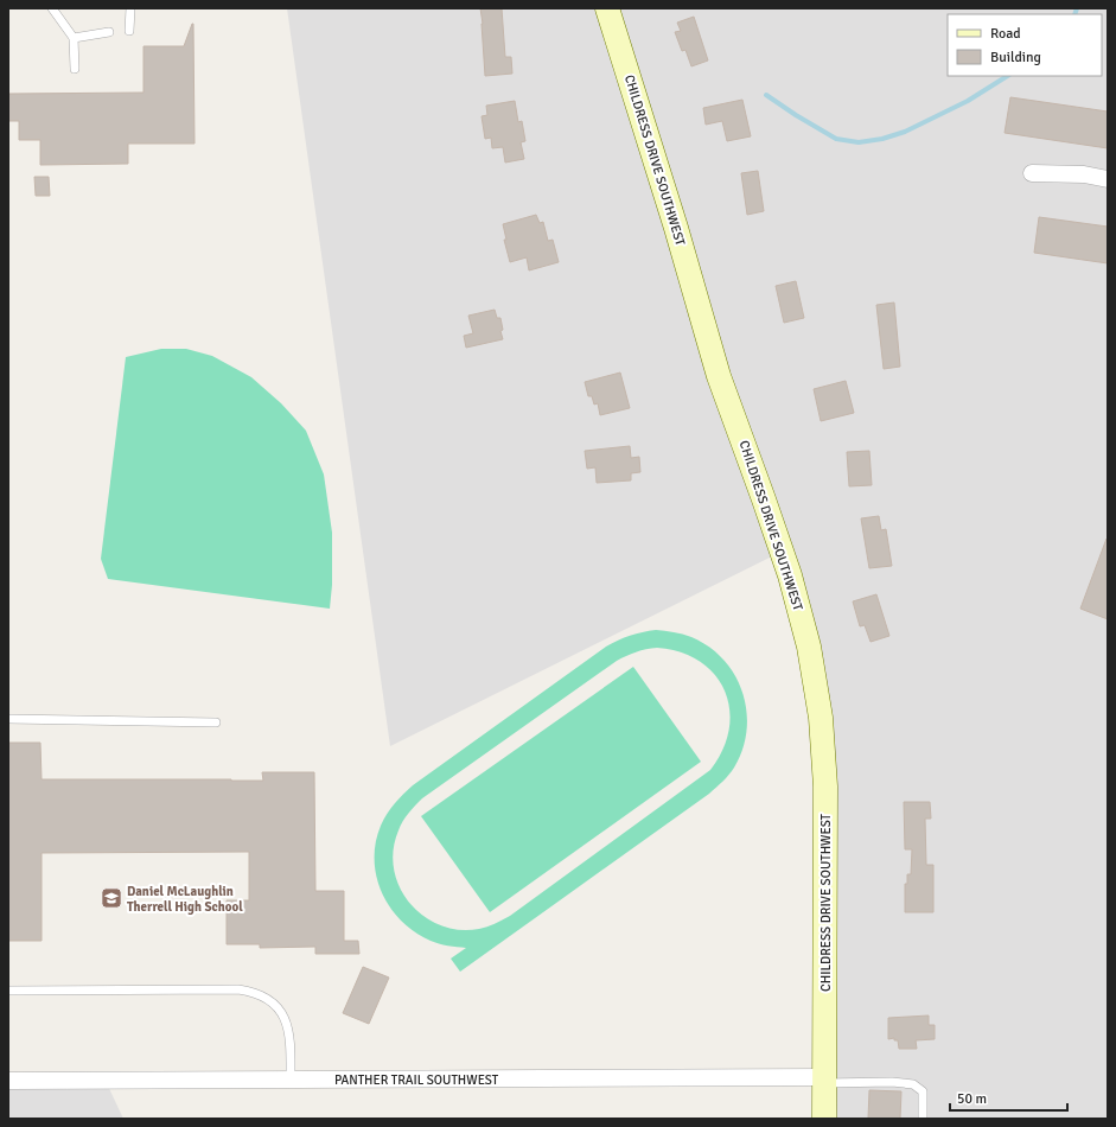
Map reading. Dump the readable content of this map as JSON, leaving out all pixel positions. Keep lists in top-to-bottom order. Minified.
{"streets":{"street":["CHILDRESS DRIVE SOUTHWEST","PANTHER TRAIL SOUTHWEST"]},"crossings":[["CHILDRESS DRIVE SOUTHWEST","PANTHER TRAIL SOUTHWEST"]],"places":{"school or university":["Daniel McLaughlin Therrell High School"]},"legend":["Road","Building"],"scale_bar":"50 m"}
